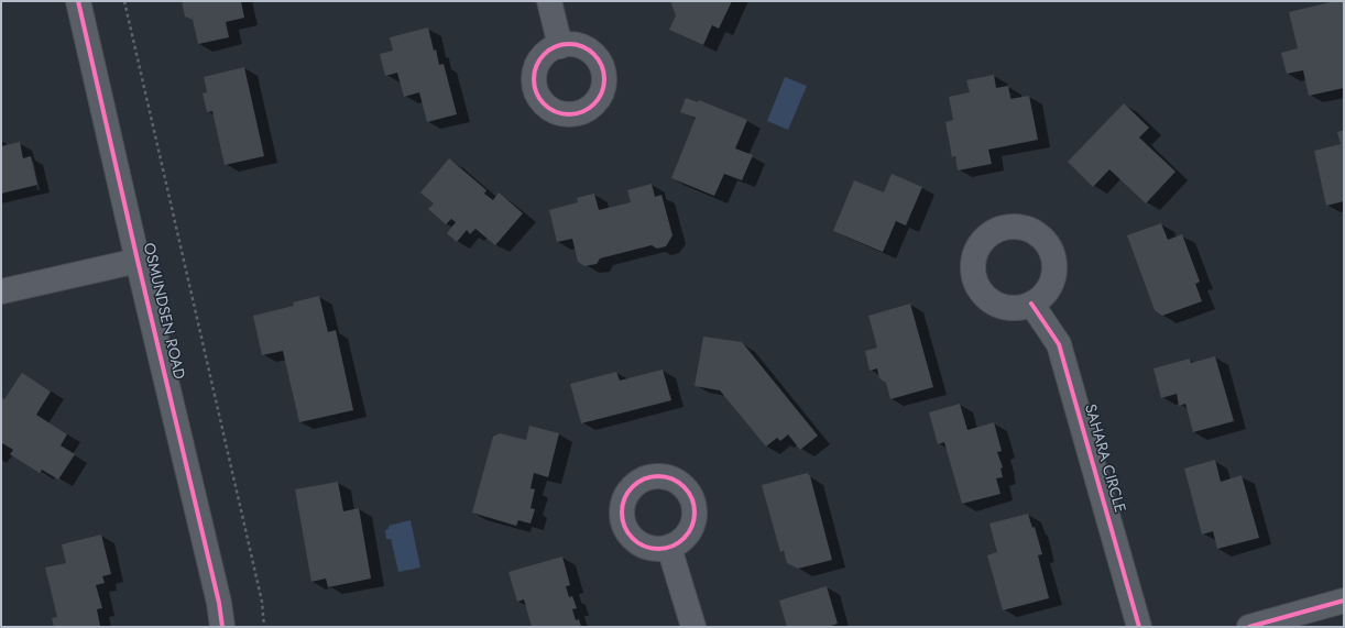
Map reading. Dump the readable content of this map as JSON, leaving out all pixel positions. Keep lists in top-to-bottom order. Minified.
{"streets":{"street":["OSMUNDSEN ROAD","SAHARA CIRCLE"]}}
